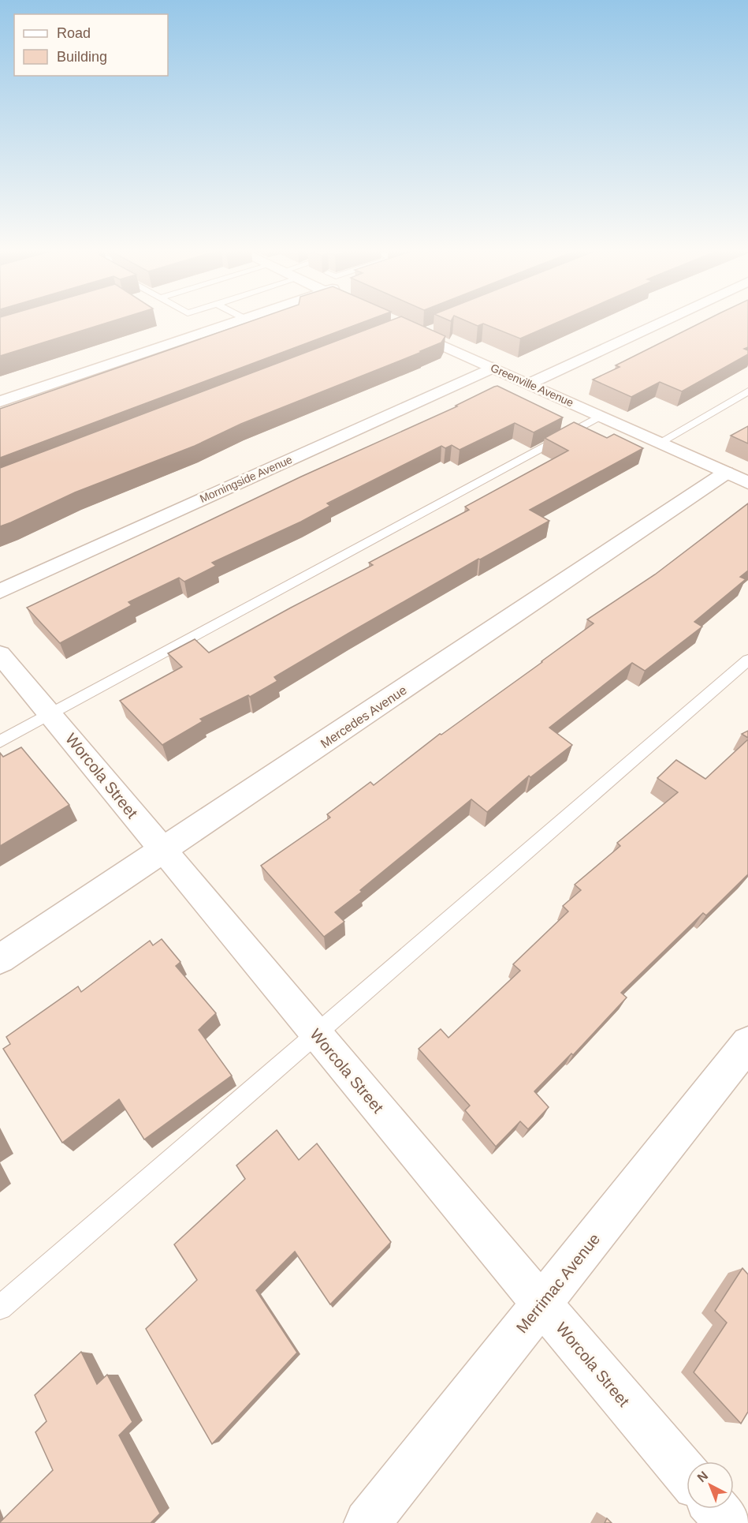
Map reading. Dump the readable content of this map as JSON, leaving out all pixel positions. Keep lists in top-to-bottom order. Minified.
{"streets":{"street":["Greenville Avenue","Morningside Avenue","Mercedes Avenue","Worcola Street","Merrimac Avenue"]},"crossings":[["Greenville Avenue","Morningside Avenue"],["Greenville Avenue","Mercedes Avenue"],["Mercedes Avenue","Worcola Street"],["Worcola Street","Merrimac Avenue"]],"legend":["Road","Building"],"north":"top left"}
